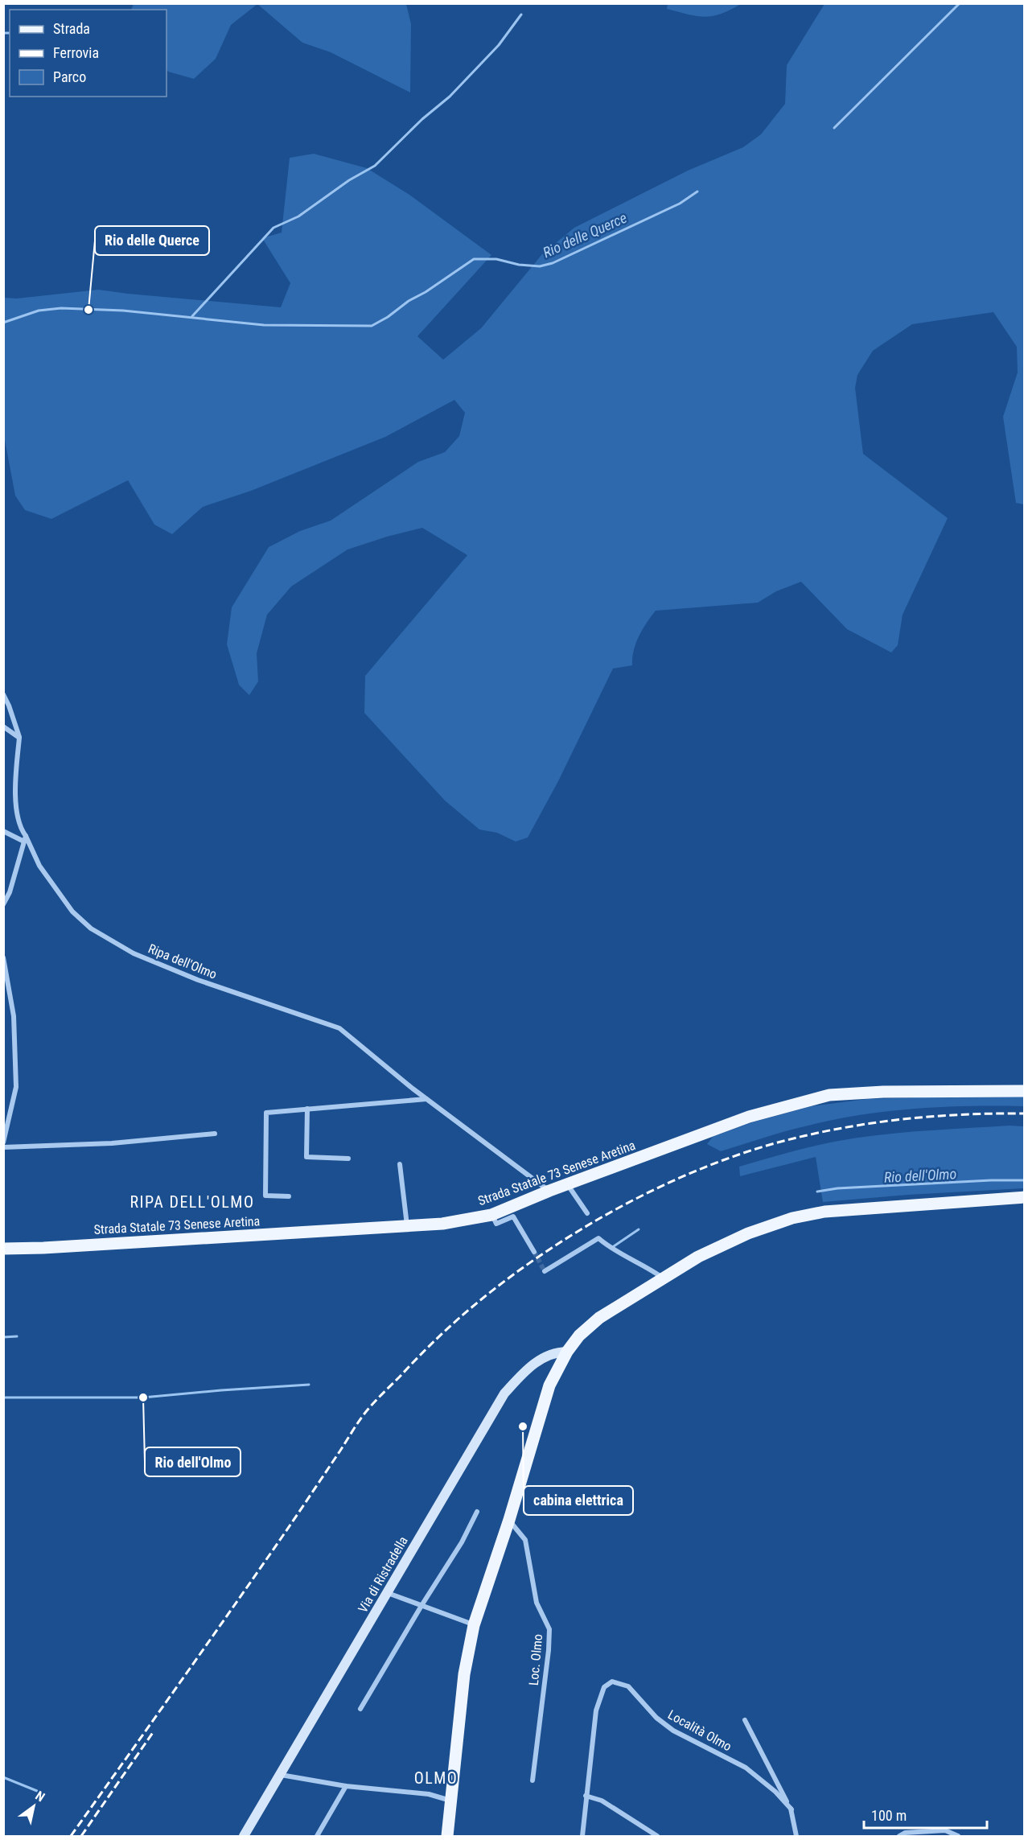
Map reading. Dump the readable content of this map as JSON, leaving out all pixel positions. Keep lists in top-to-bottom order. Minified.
{"streets":{"main road":["Strada Statale 73 Senese Aretina"],"street":["Ripa dell'Olmo","Via di Ristradella","Loc. Olmo","Località Olmo"]},"crossings":[["Ripa dell'Olmo","Strada Statale 73 Senese Aretina"]],"districts":["RIPA DELL'OLMO","OLMO"],"water":["Rio delle Querce","Rio dell'Olmo"],"places":["Rio delle Querce","Rio dell'Olmo","cabina elettrica"],"legend":["Strada","Ferrovia","Parco"],"scale_bar":"100 m","north":"top right"}
